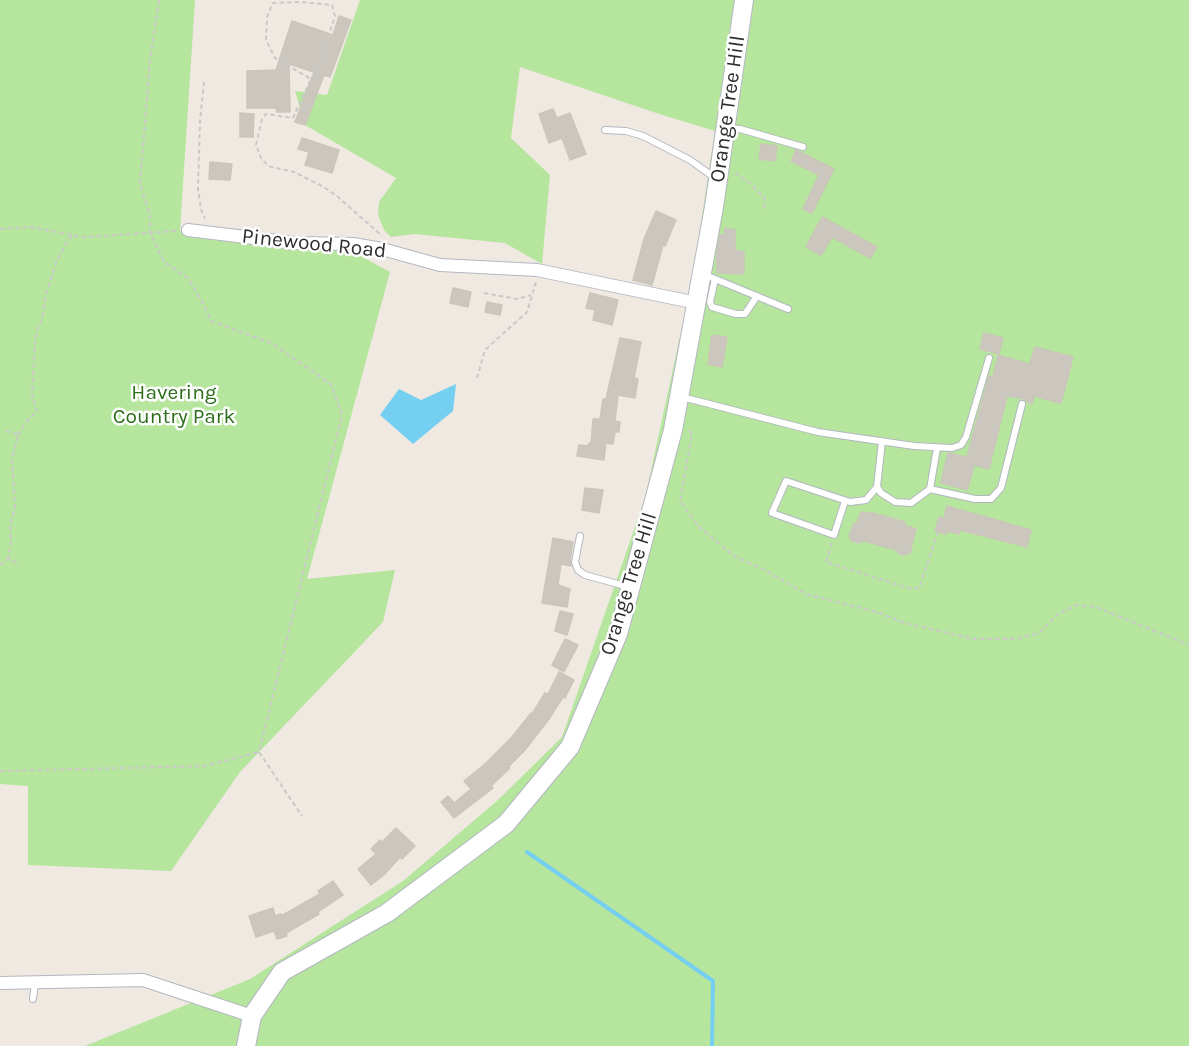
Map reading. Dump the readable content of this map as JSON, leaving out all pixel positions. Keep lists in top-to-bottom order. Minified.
{"streets":{"main road":["Orange Tree Hill"],"street":["Pinewood Road"]},"crossings":[["Orange Tree Hill","Pinewood Road"]],"parks":["Havering Country Park"]}
